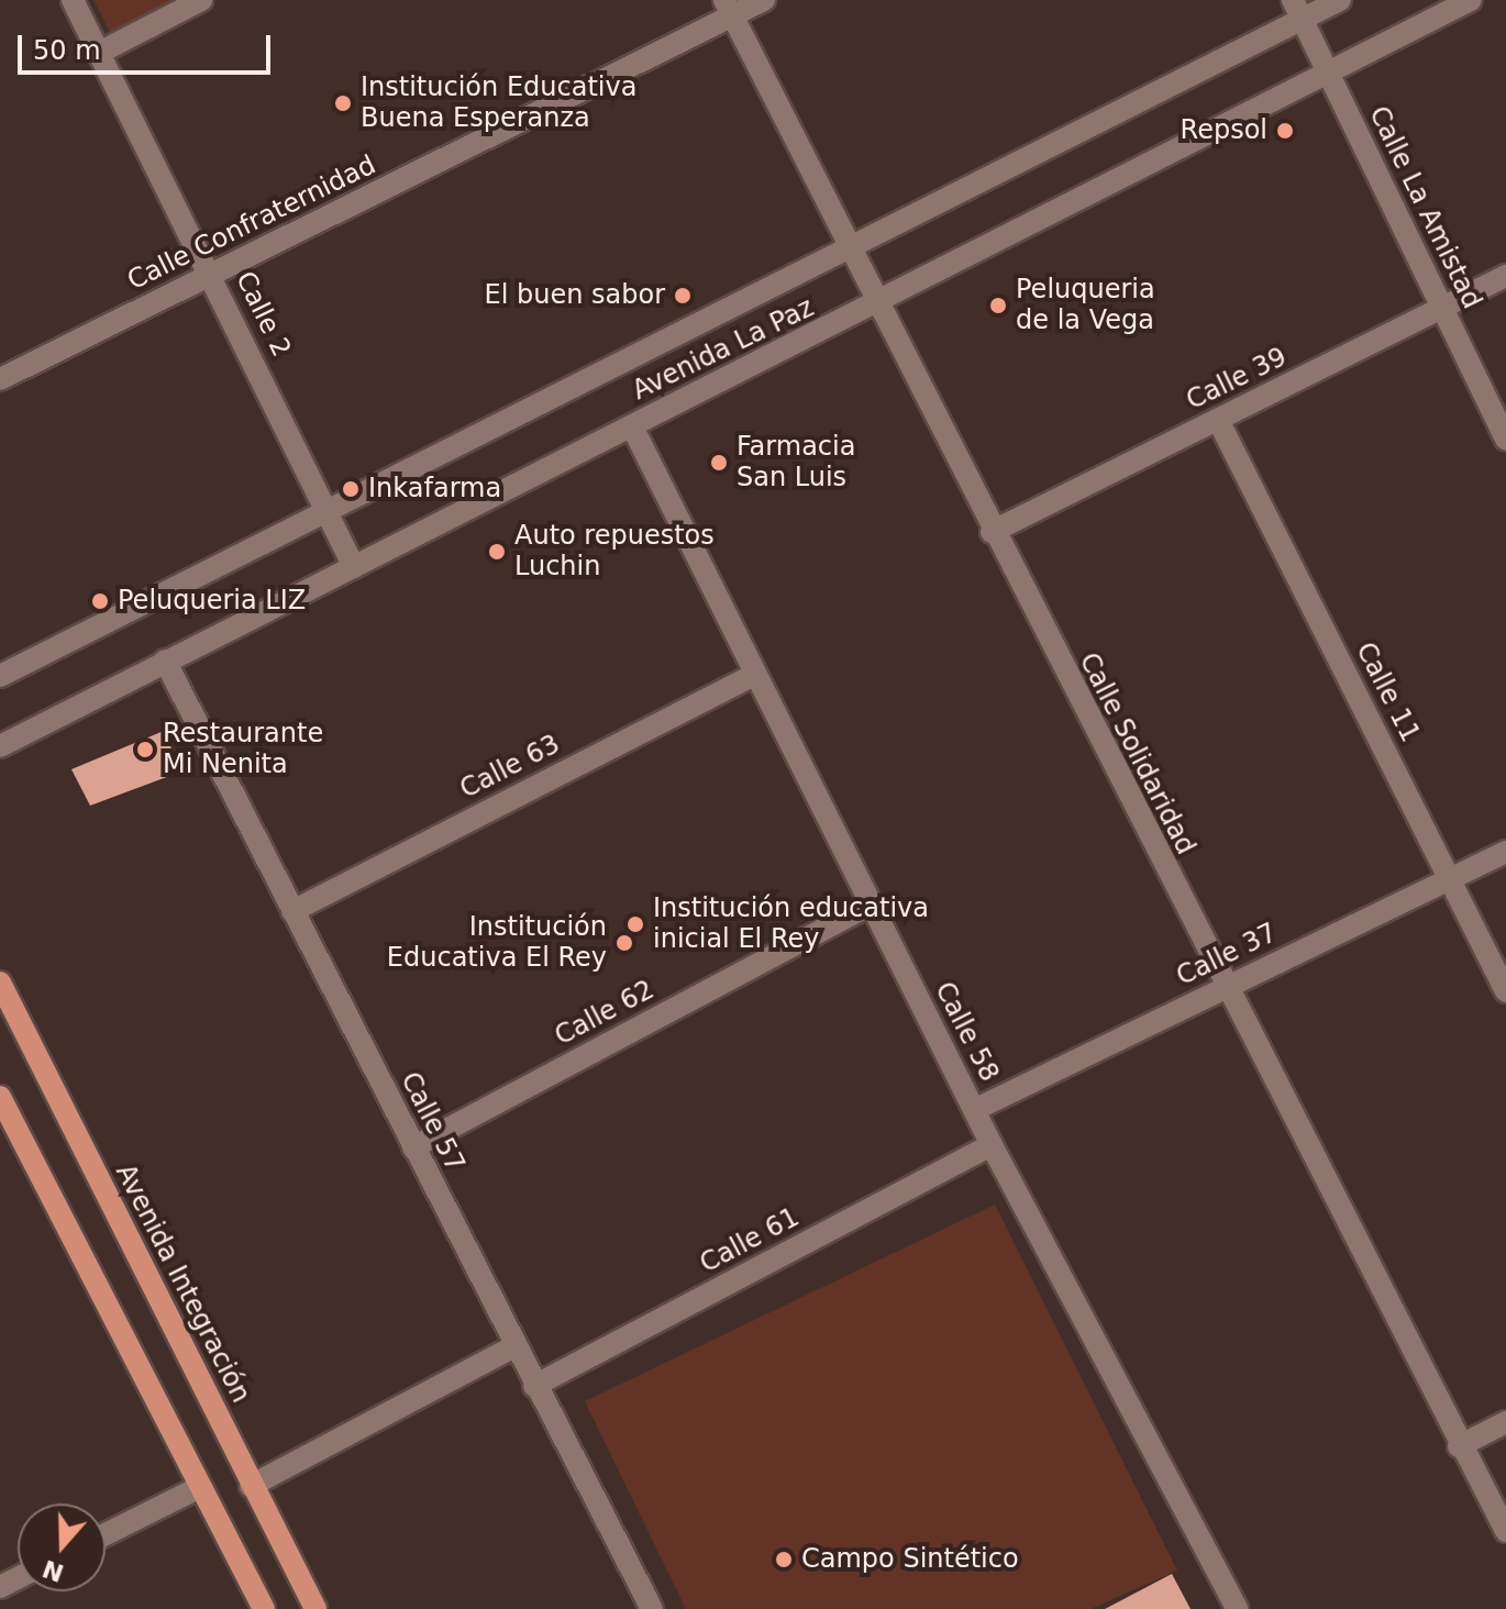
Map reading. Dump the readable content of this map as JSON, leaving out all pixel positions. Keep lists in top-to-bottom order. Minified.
{"streets":{"main road":["Avenida Integración"],"street":["Calle La Amistad","Calle Confraternidad","Calle 2","Avenida La Paz","Calle 39","Calle 11","Calle Solidaridad","Calle 63","Calle 37","Calle 62","Calle 58","Calle 57","Calle 61"]},"crossings":[["Calle La Amistad","Avenida La Paz"],["Calle La Amistad","Calle 39"],["Calle Confraternidad","Calle 2"],["Calle Confraternidad","Calle Solidaridad"],["Calle 2","Avenida La Paz"],["Avenida La Paz","Calle Solidaridad"],["Avenida La Paz","Calle 58"],["Avenida La Paz","Calle 57"],["Calle 39","Calle 11"],["Calle 39","Calle Solidaridad"],["Calle 11","Calle 37"],["Calle Solidaridad","Calle 37"],["Calle 63","Calle 58"],["Calle 63","Calle 57"],["Calle 37","Calle 58"],["Calle 62","Calle 58"],["Calle 62","Calle 57"],["Calle 58","Calle 61"],["Calle 57","Calle 61"]],"places":["Institución Educativa Buena Esperanza","Repsol","El buen sabor","Peluqueria de la Vega","Farmacia San Luis","Inkafarma","Auto repuestos Luchin","Peluqueria LIZ","Restaurante Mi Nenita","Institución educativa inicial El Rey","Institución Educativa El Rey","Campo Sintético"],"scale_bar":"50 m","north":"bottom"}
